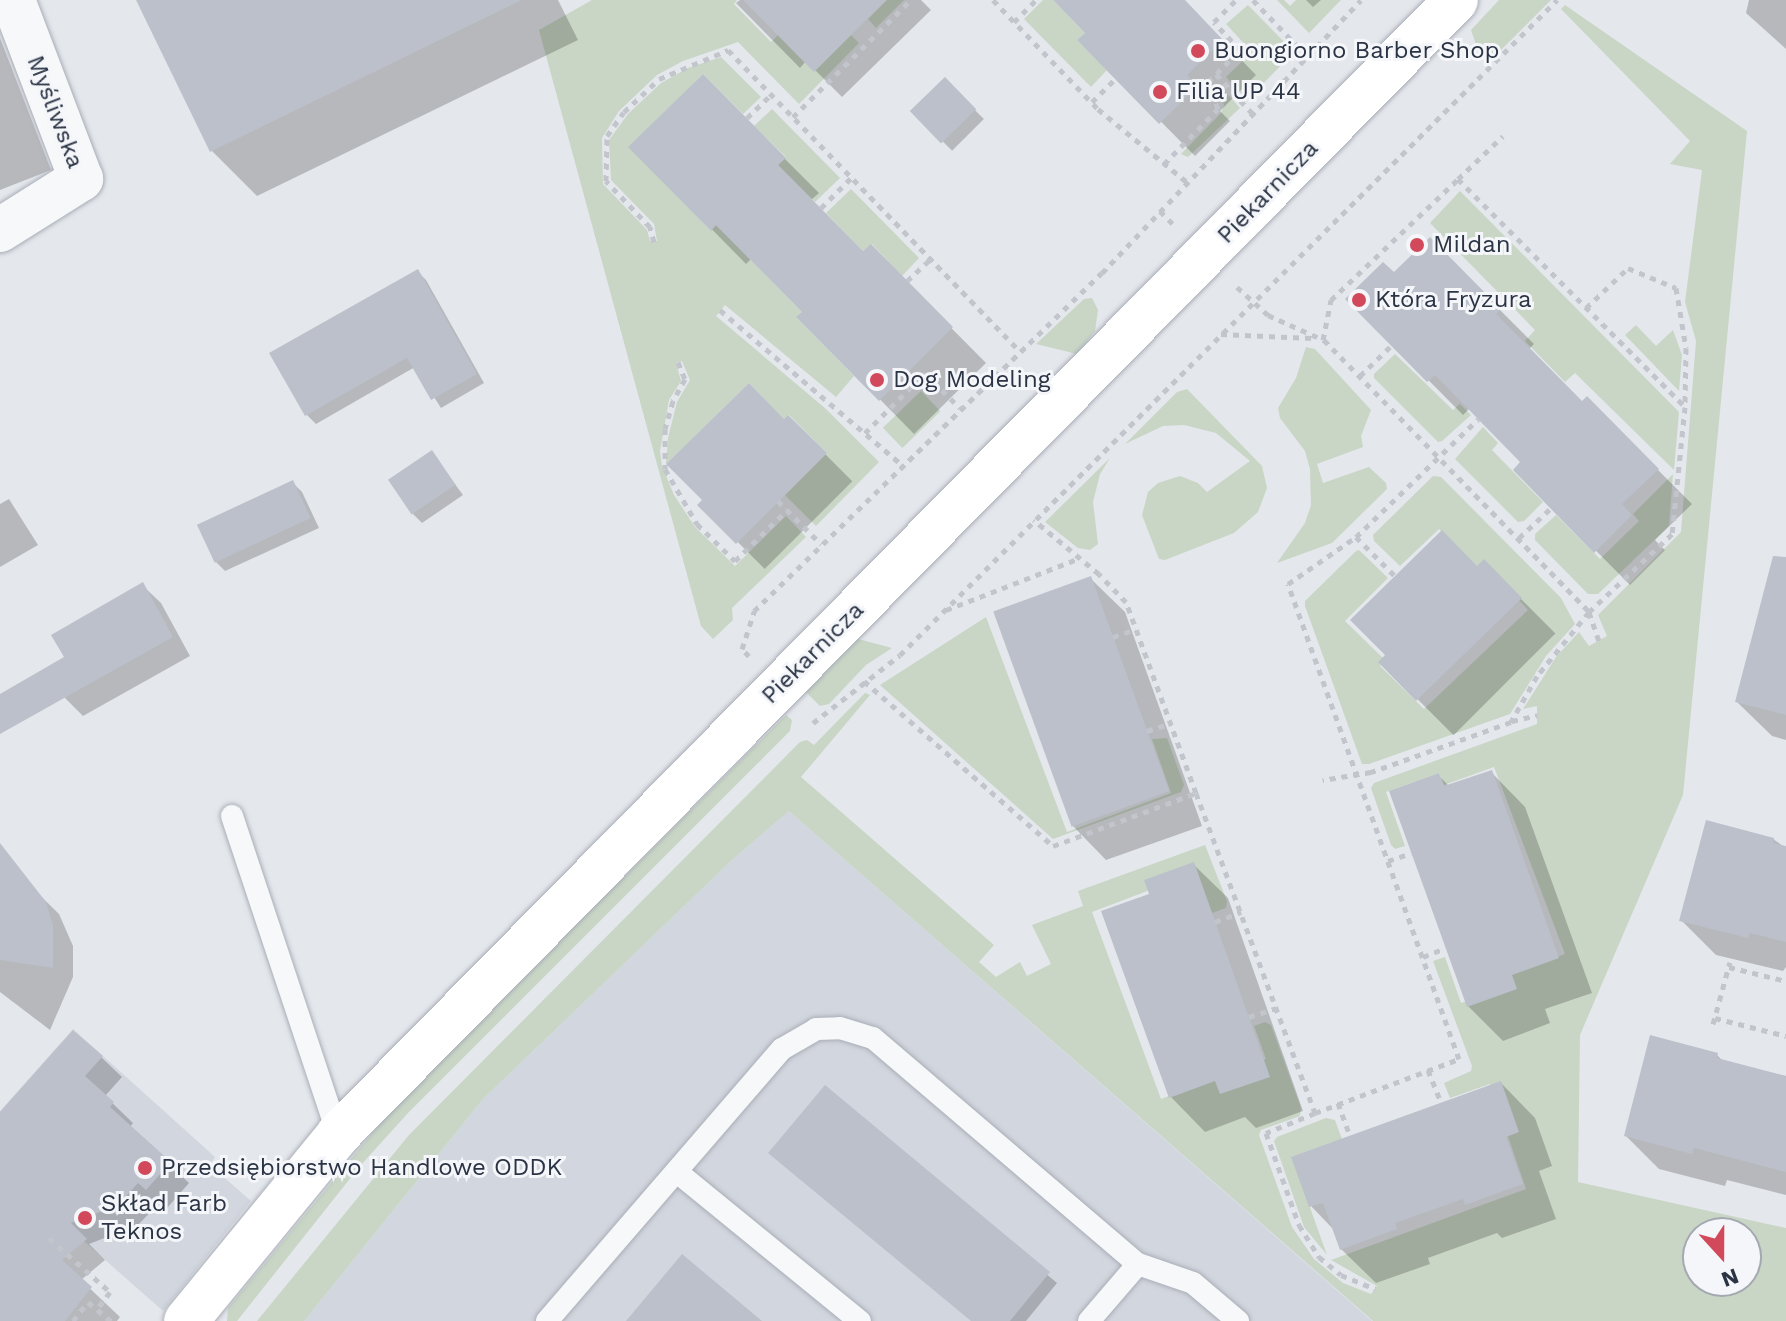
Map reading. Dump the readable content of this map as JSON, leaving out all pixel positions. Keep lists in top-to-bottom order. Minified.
{"streets":{"street":["Myśliwska","Piekarnicza"]},"places":["Buongiorno Barber Shop","Filia UP 44","Mildan","Która Fryzura","Dog Modeling","Przedsiębiorstwo Handlowe ODDK","Skład Farb Teknos"],"north":"bottom"}
